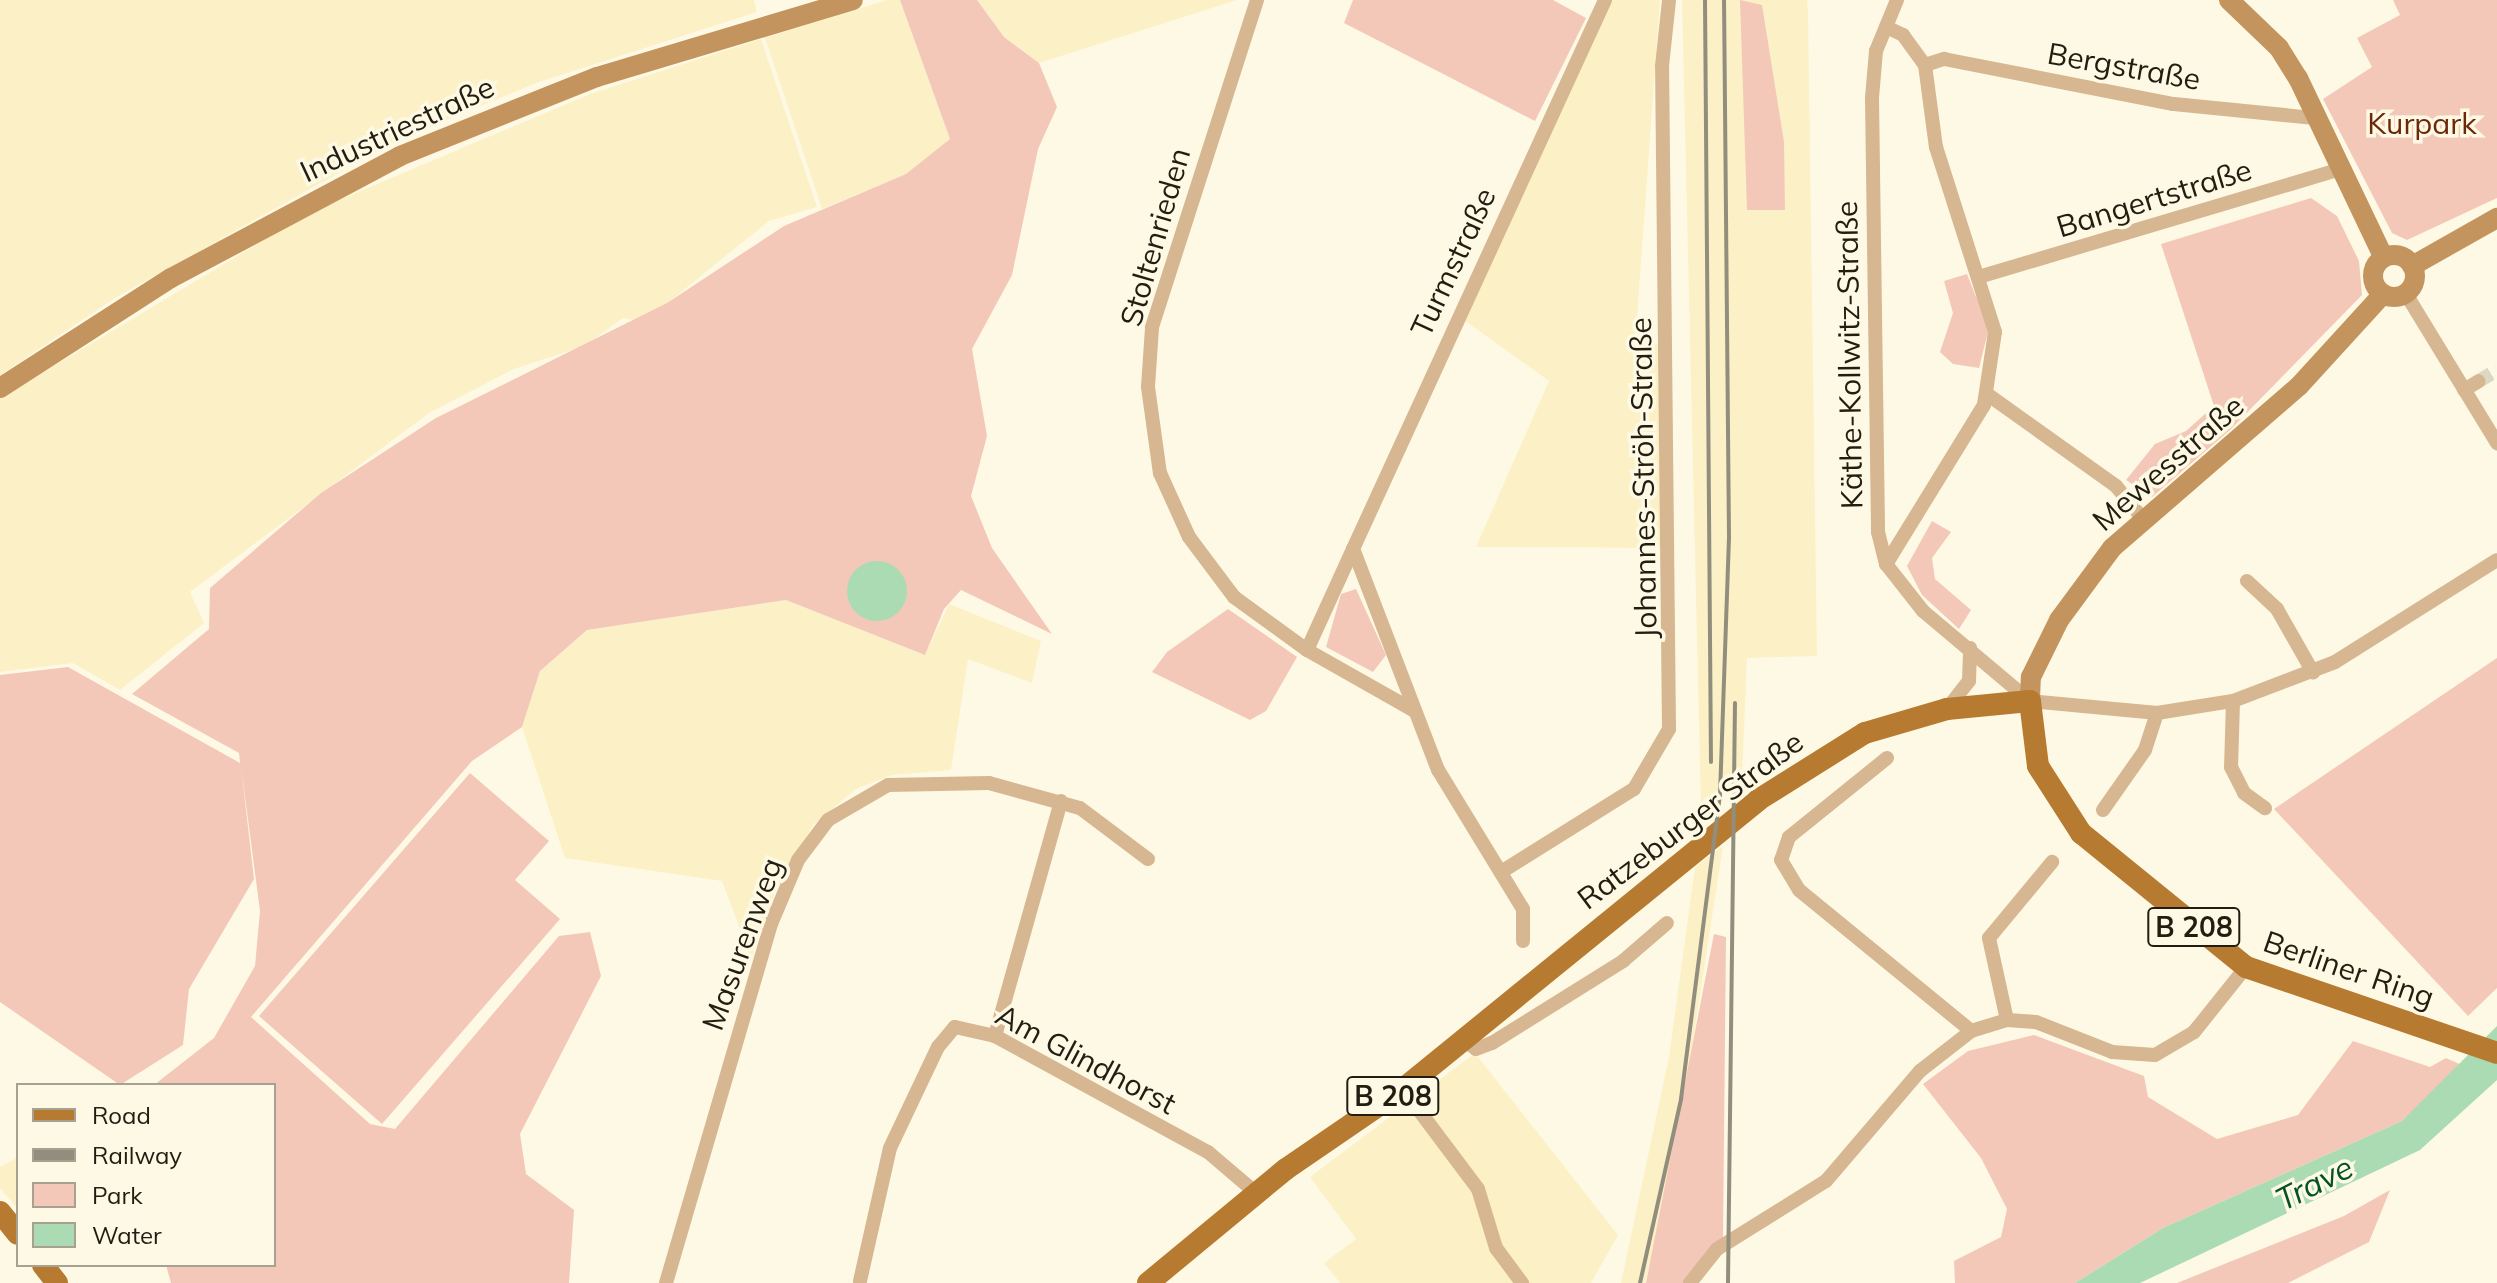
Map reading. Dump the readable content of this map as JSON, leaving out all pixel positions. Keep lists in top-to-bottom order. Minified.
{"streets":{"main road":["Ratzeburger Straße","B 208","Berliner Ring"],"street":["Bergstraße","Industriestraße","Bangertstraße","Stoltenrieden","Turmstraße","Käthe-Kollwitz-Straße","Mewesstraße","Johannes-Ströh-Straße","Masurenweg","Am Glindhorst"]},"crossings":[["Stoltenrieden","Turmstraße"],["Käthe-Kollwitz-Straße","Mewesstraße"],["Käthe-Kollwitz-Straße","Ratzeburger Straße"],["Käthe-Kollwitz-Straße","Berliner Ring"],["Mewesstraße","Ratzeburger Straße"],["Mewesstraße","Berliner Ring"],["Ratzeburger Straße","Berliner Ring"],["Ratzeburger Straße","Am Glindhorst"]],"water":["Trave"],"parks":["Kurpark"],"legend":["Road","Railway","Park","Water"]}
